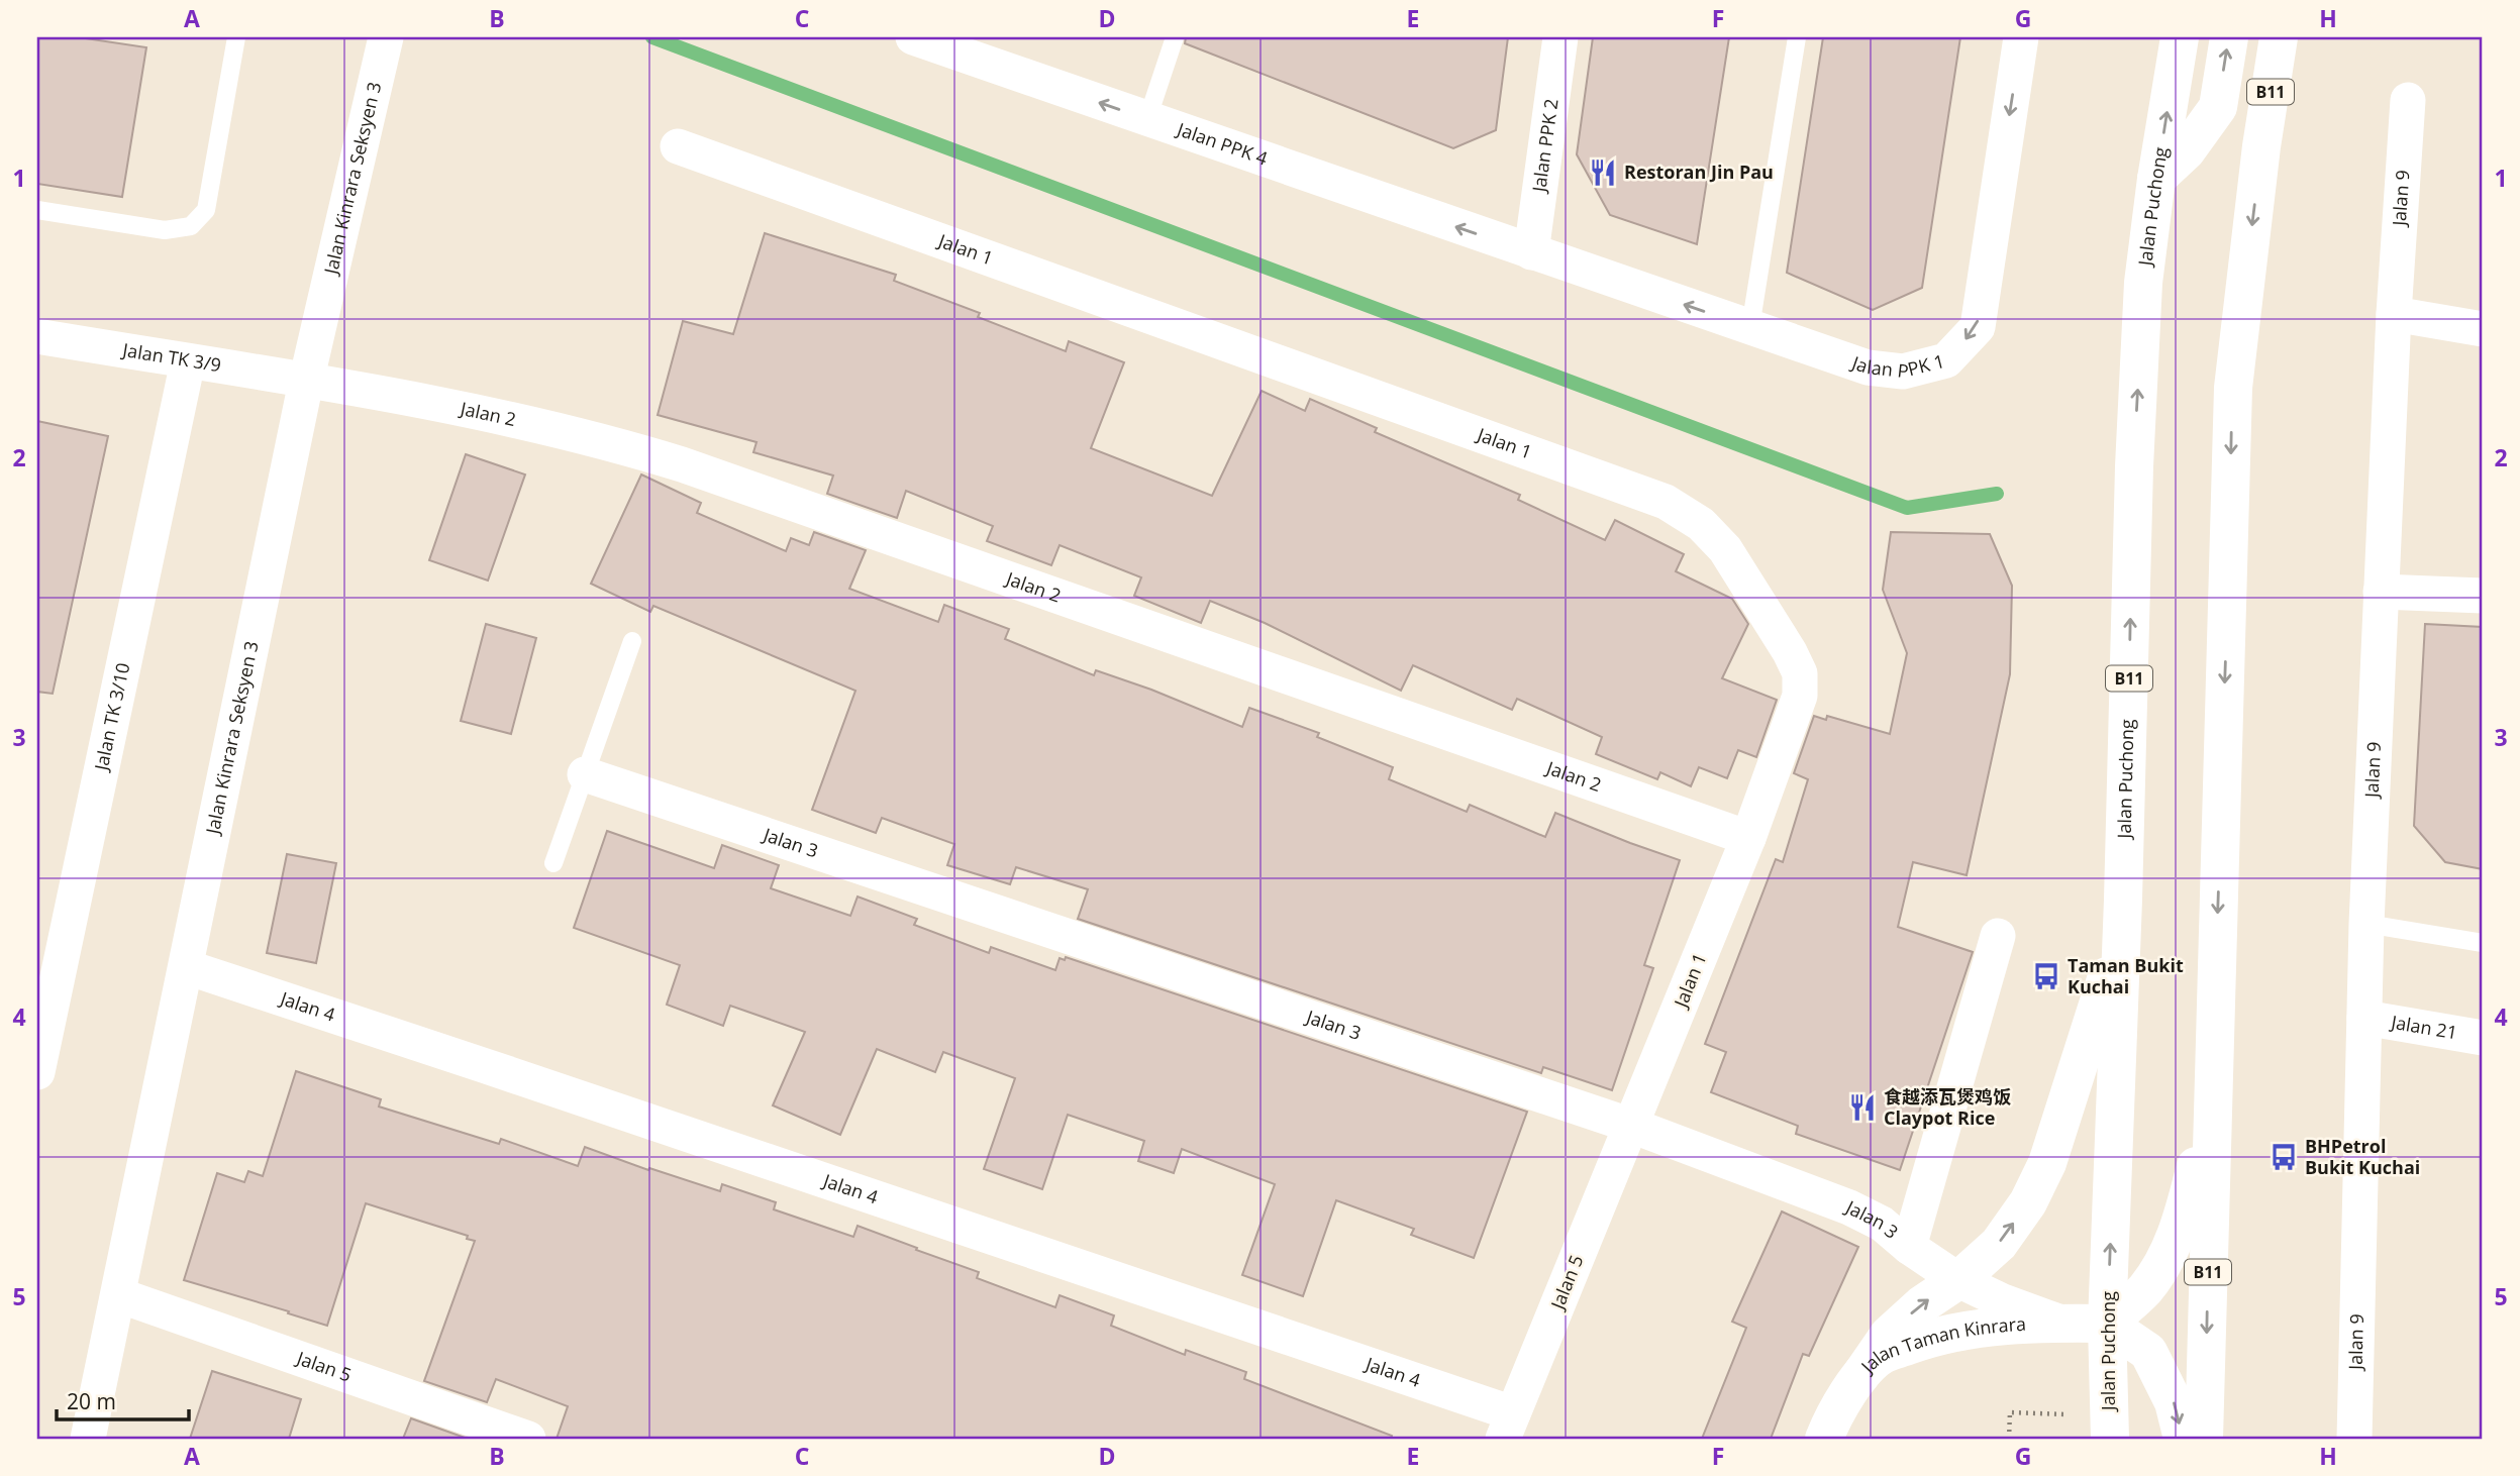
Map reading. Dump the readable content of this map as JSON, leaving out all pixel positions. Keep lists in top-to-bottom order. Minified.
{"streets":{"main road":["B11","Jalan Puchong","Jalan Taman Kinrara"],"street":["Jalan PPK 2","Jalan PPK 4","Jalan Kinrara Seksyen 3","Jalan 9","Jalan 1","Jalan PPK 1","Jalan TK 3/9","Jalan 2","Jalan TK 3/10","Jalan 3","Jalan 4","Jalan 21","Jalan 5"]},"crossings":[["Jalan PPK 2","Jalan PPK 4"],["Jalan PPK 2","Jalan PPK 1"],["Jalan PPK 4","Jalan PPK 1"],["Jalan Kinrara Seksyen 3","Jalan TK 3/9"],["Jalan Kinrara Seksyen 3","Jalan 2"],["Jalan Kinrara Seksyen 3","Jalan 4"],["Jalan Kinrara Seksyen 3","Jalan 5"],["Jalan 9","Jalan 21"],["Jalan Puchong","Jalan Taman Kinrara"],["Jalan 1","Jalan 2"],["Jalan 1","Jalan 3"],["Jalan 1","Jalan 5"],["Jalan TK 3/9","Jalan 2"],["Jalan TK 3/9","Jalan TK 3/10"],["Jalan 3","Jalan 5"],["Jalan 3","Jalan Taman Kinrara"],["Jalan 4","Jalan 5"]],"one_way":["Jalan PPK 4"],"places":{"restaurant":["Restoran Jin Pau","食越添瓦煲鸡饭 Claypot Rice"],"bus stop":["Taman Bukit Kuchai","BHPetrol Bukit Kuchai"]},"scale_bar":"20 m","grid":{"columns":["A","B","C","D","E","F","G","H"],"rows":["1","2","3","4","5"]}}
